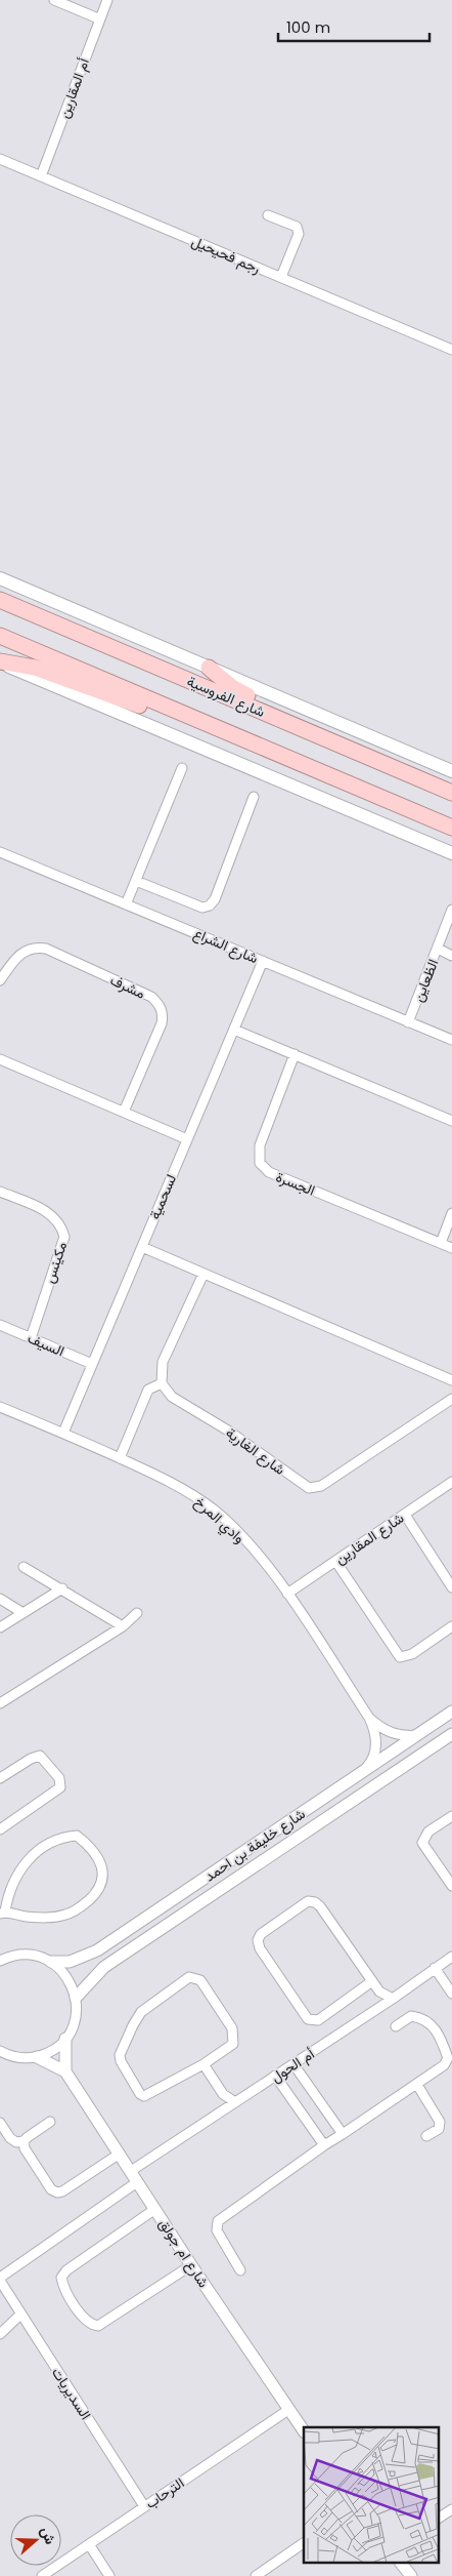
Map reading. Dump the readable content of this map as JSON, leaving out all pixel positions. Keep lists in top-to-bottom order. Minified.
{"streets":{"highway":["شارع الفروسية"],"street":["أم المقارين","رجم فحيحيل","شارع الشراع","الظعاين","مشرف","الجسرة","لسحمية","مكينس","السيف","شارع الغارية","وادي المرخ","شارع المقارين","شارع خليفة بن احمد","أم الحول","شارع ام جولق","السديريات","الترحاب"]},"crossings":[["أم المقارين","رجم فحيحيل"],["شارع الشراع","الظعاين"],["شارع الشراع","لسحمية"],["لسحمية","السيف"],["لسحمية","وادي المرخ"],["مكينس","السيف"],["وادي المرخ","شارع المقارين"],["وادي المرخ","شارع خليفة بن احمد"],["أم الحول","شارع ام جولق"],["شارع ام جولق","الترحاب"],["السديريات","الترحاب"]],"scale_bar":"100 m","north":"right"}
